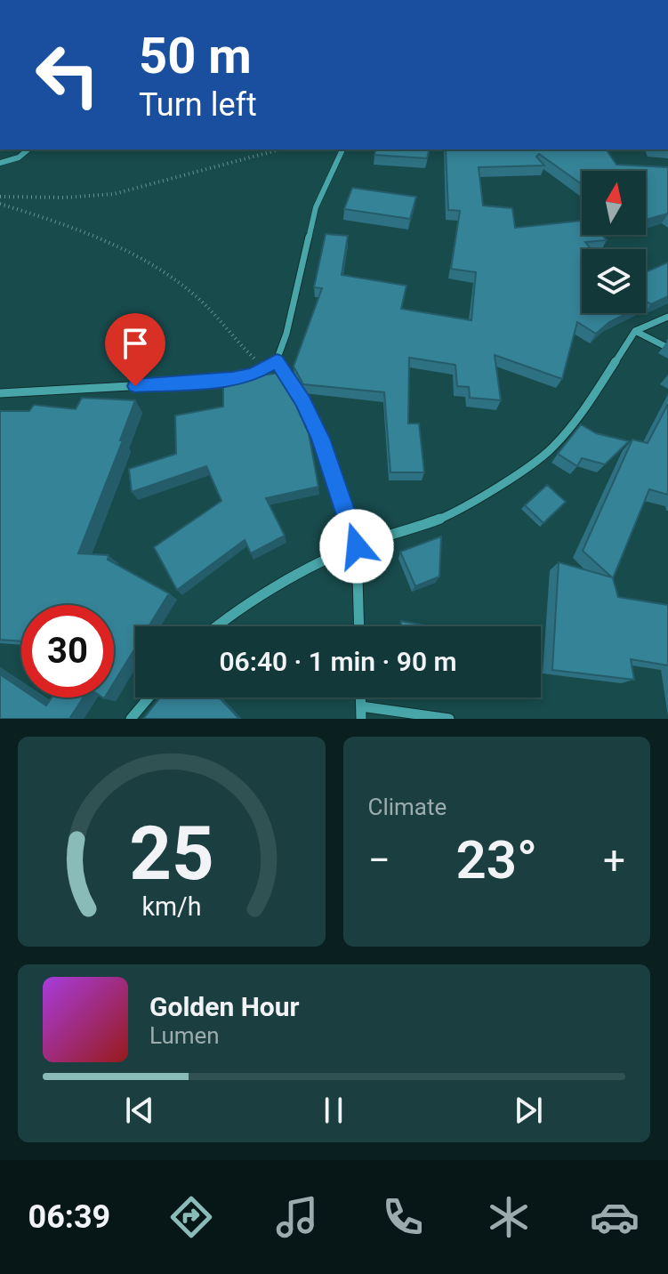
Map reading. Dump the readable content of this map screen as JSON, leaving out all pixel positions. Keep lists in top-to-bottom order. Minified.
{"north":"top","page":{"turn":["50 m","Turn left"],"limit":"30","trip":"06:40 · 1 min · 90 m","tile":"Climate","heat":["−","23°","+"],"song":["Golden Hour","Lumen"],"tabs":"06:39","gauge":["25","km/h"]}}
